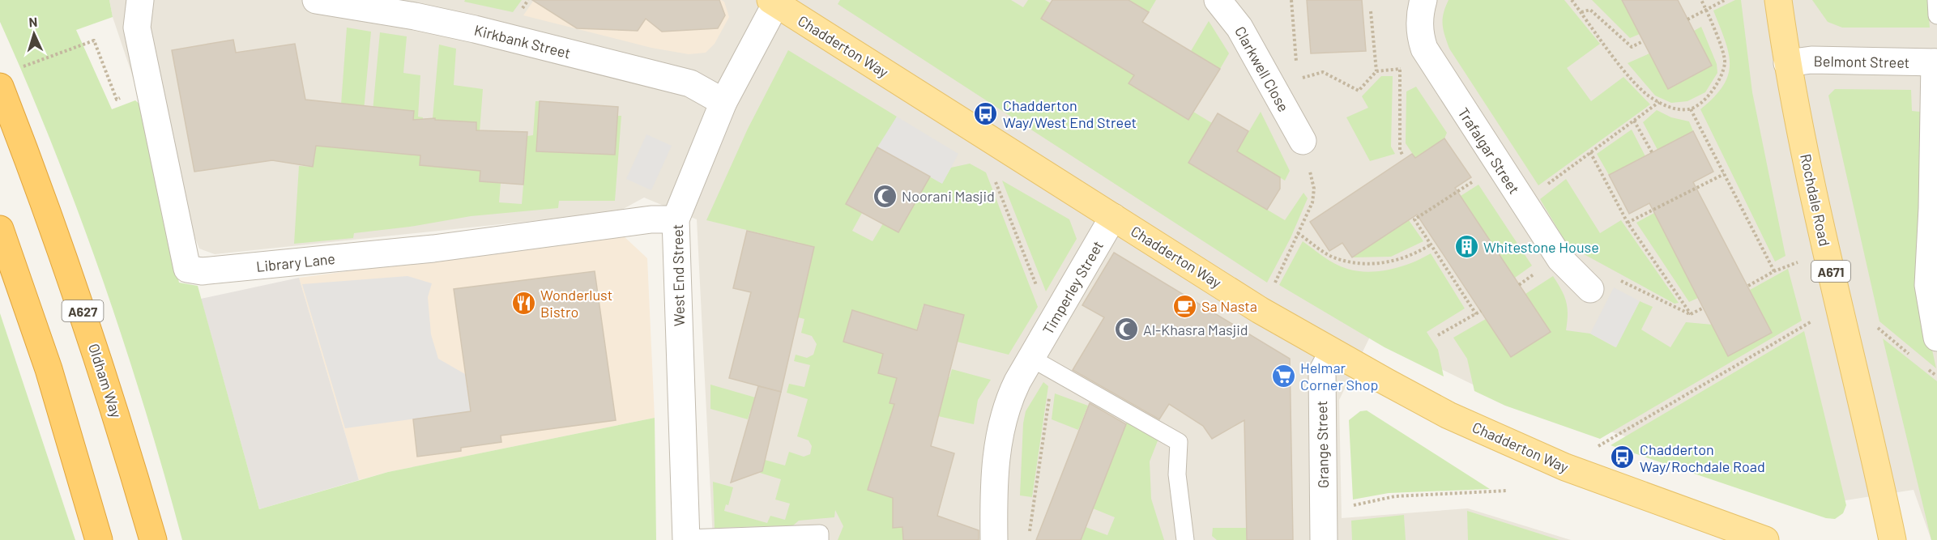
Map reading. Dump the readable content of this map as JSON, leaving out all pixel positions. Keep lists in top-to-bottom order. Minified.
{"streets":{"highway":["A627","Oldham Way"],"main road":["Chadderton Way","Rochdale Road","A671"],"street":["Kirkbank Street","Belmont Street","Clarkwell Close","Trafalgar Street","Library Lane","West End Street","Timperley Street","Grange Street"]},"crossings":[["Kirkbank Street","West End Street"],["Chadderton Way","West End Street"],["Chadderton Way","Timperley Street"],["Chadderton Way","Grange Street"],["Belmont Street","Rochdale Road"],["Library Lane","West End Street"]],"places":{"bus stop":["Chadderton Way/West End Street","Chadderton Way/Rochdale Road"],"mosque":["Noorani Masjid","Al-Khasra Masjid"],"building":["Whitestone House"],"restaurant":["Wonderlust Bistro"],"cafe":["Sa Nasta"],"supermarket":["Helmar Corner Shop"]},"north":"top"}
